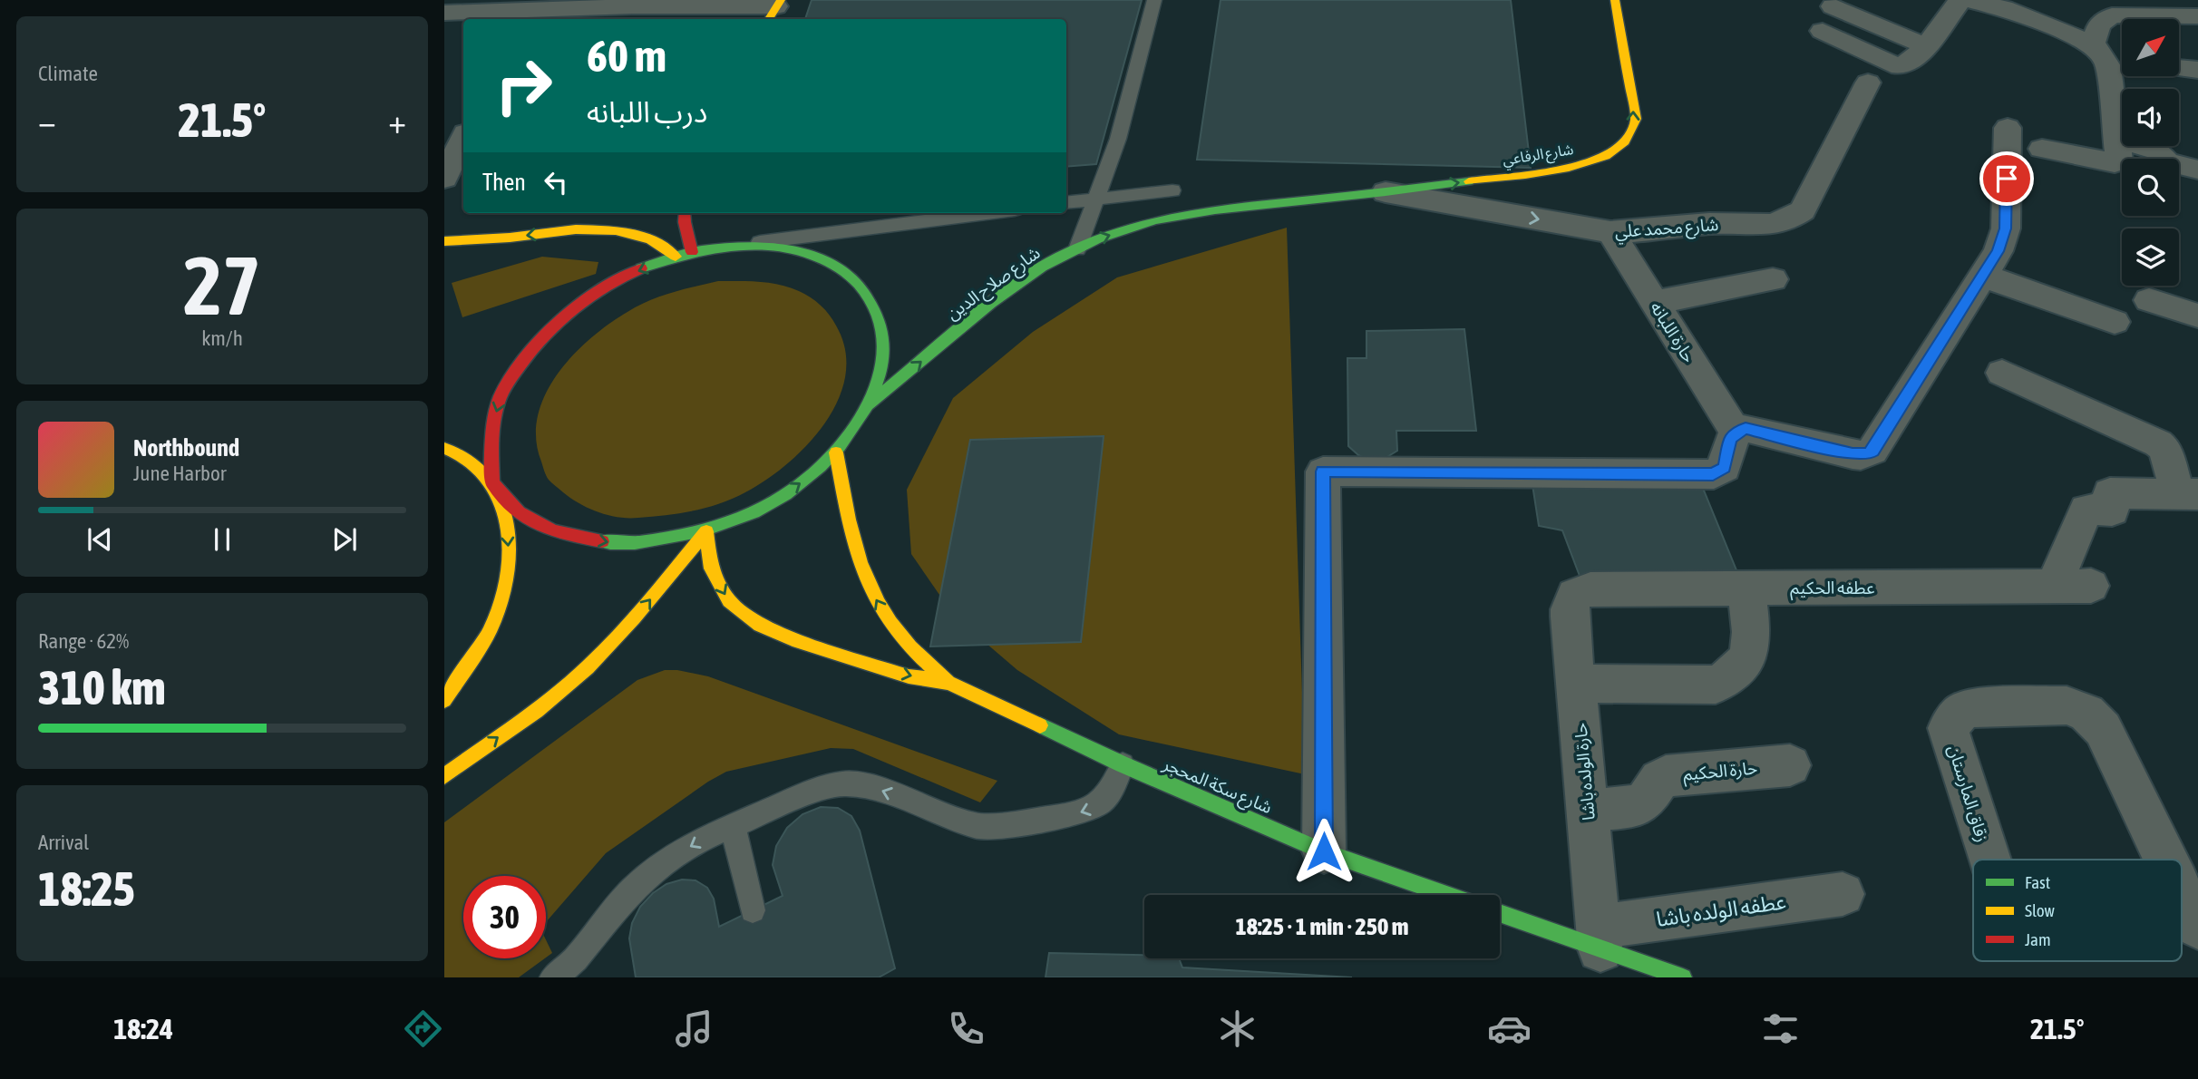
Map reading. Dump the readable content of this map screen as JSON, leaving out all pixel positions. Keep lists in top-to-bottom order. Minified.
{"streets":{"main road":["شارع الرفاعي","شارع صلاح الدين","شارع سكة المحجر"],"street":["شارع محمد علي","حارة اللبانه","عطفه الحكيم","حارة الحكيم","حارة الولده باشا","زقاق المارستان","عطفه الولده باشا"]},"crossings":[["شارع الرفاعي","شارع محمد علي"],["شارع الرفاعي","شارع صلاح الدين"],["شارع محمد علي","حارة اللبانه"],["عطفه الحكيم","حارة الولده باشا"],["حارة الحكيم","حارة الولده باشا"],["حارة الولده باشا","عطفه الولده باشا"]],"one_way":["شارع محمد علي","شارع صلاح الدين"],"legend":["Fast","Slow","Jam"],"north":"top right","page":{"tile":["Climate",["27","km/h"],["Range · 62%","310 km"],["Arrival","18:25"]],"turn":["60 m","درب اللبانه"],"heat":["−","21.5°","+"],"then":"Then","song":["Northbound","June Harbor"],"limit":"30","trip":"18:25 · 1 min · 250 m","tabs":["18:24","21.5°"]}}
